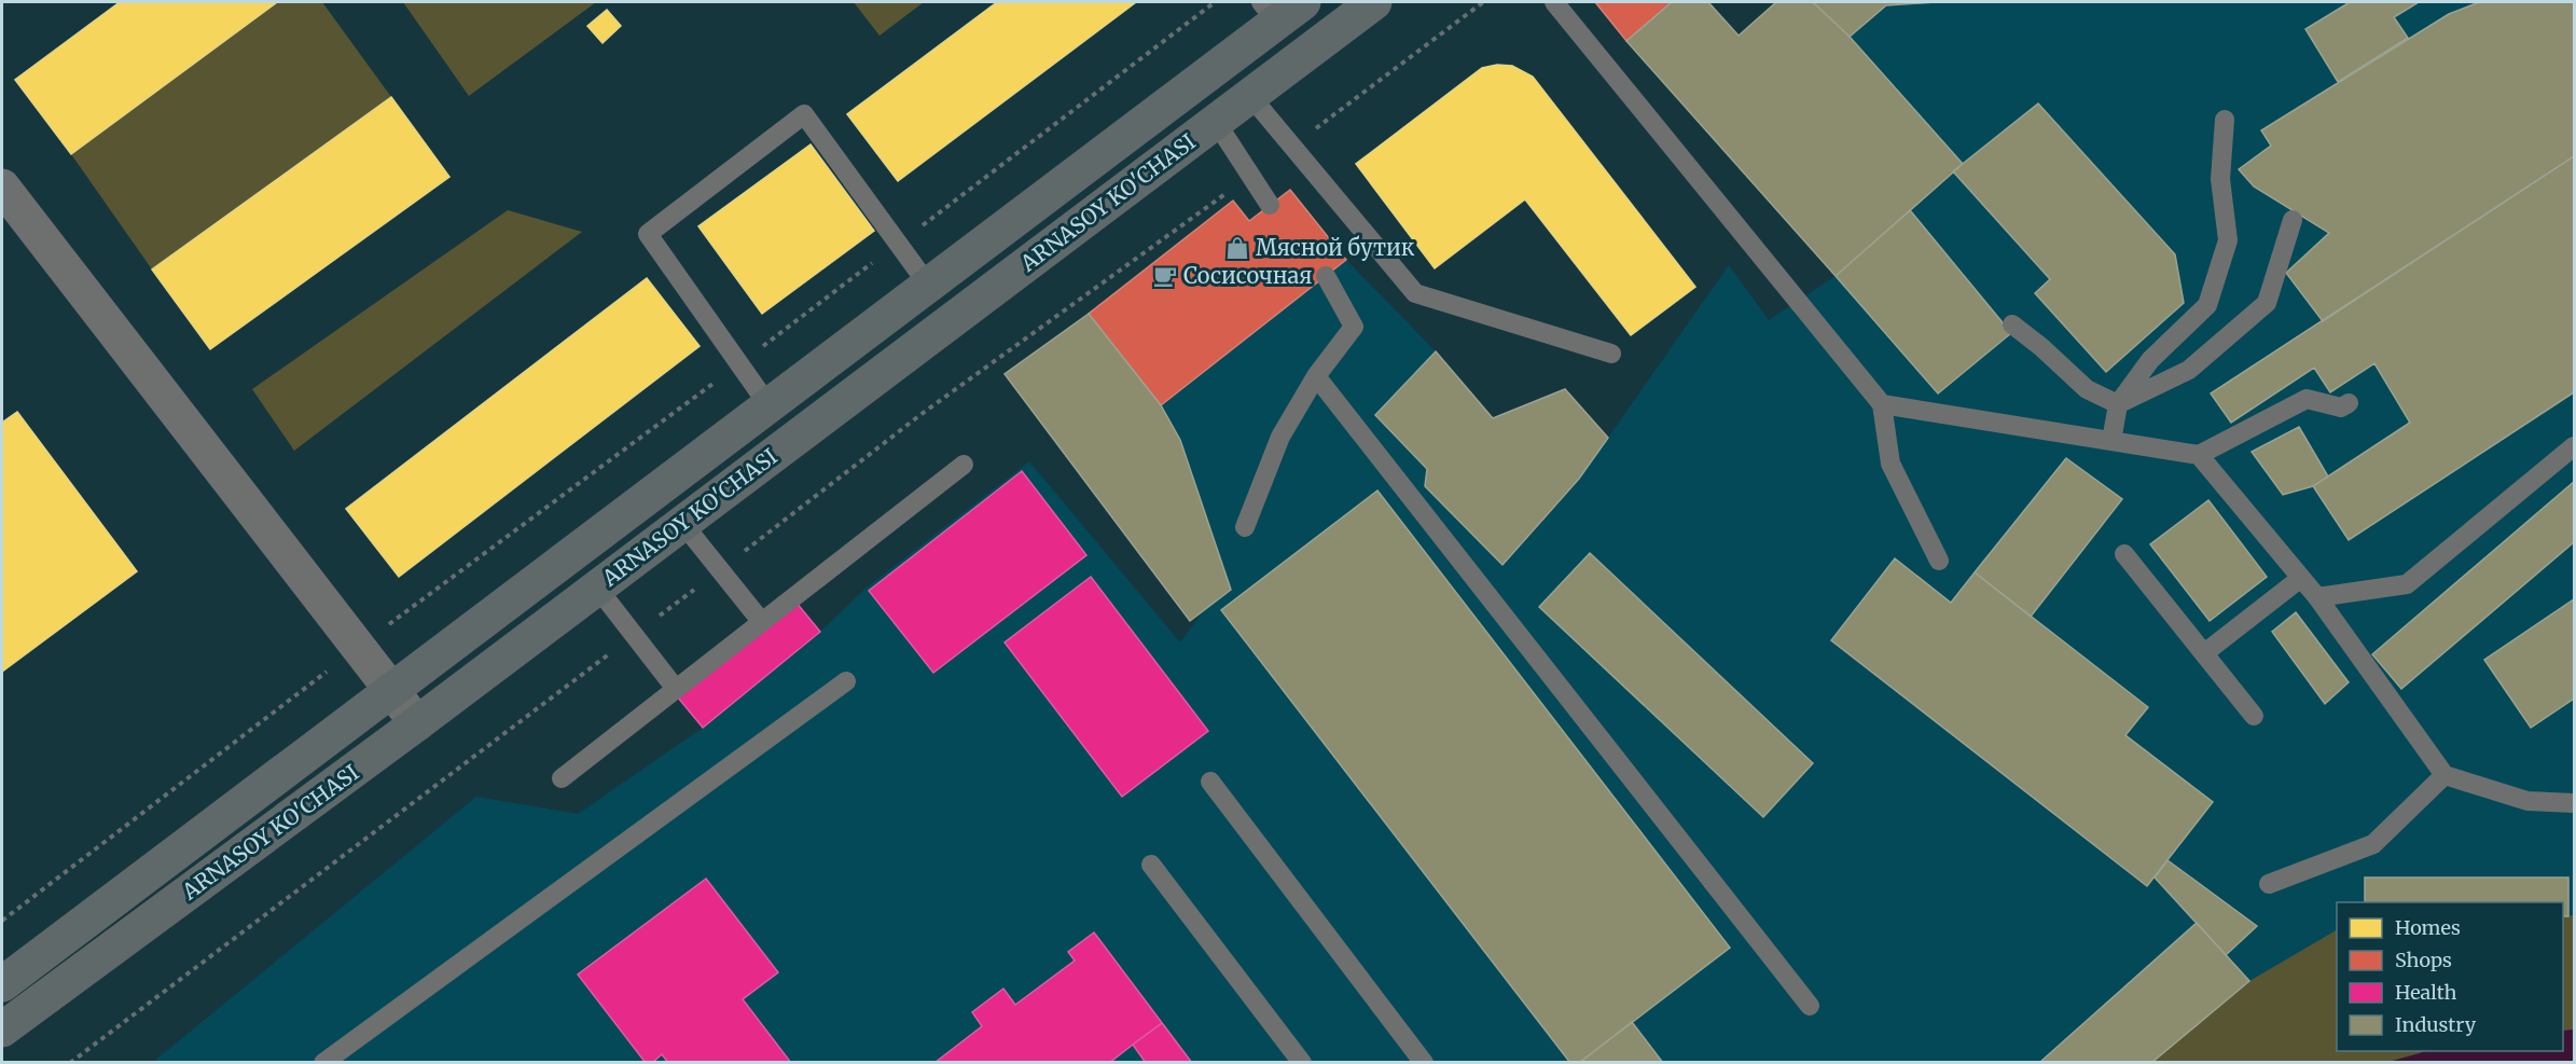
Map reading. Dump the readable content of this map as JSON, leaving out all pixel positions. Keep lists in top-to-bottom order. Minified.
{"streets":{"main road":["ARNASOY KO'CHASI"]},"places":{"shop":["Мясной бутик"],"cafe":["Сосисочная"]},"legend":["Homes","Shops","Health","Industry"]}
